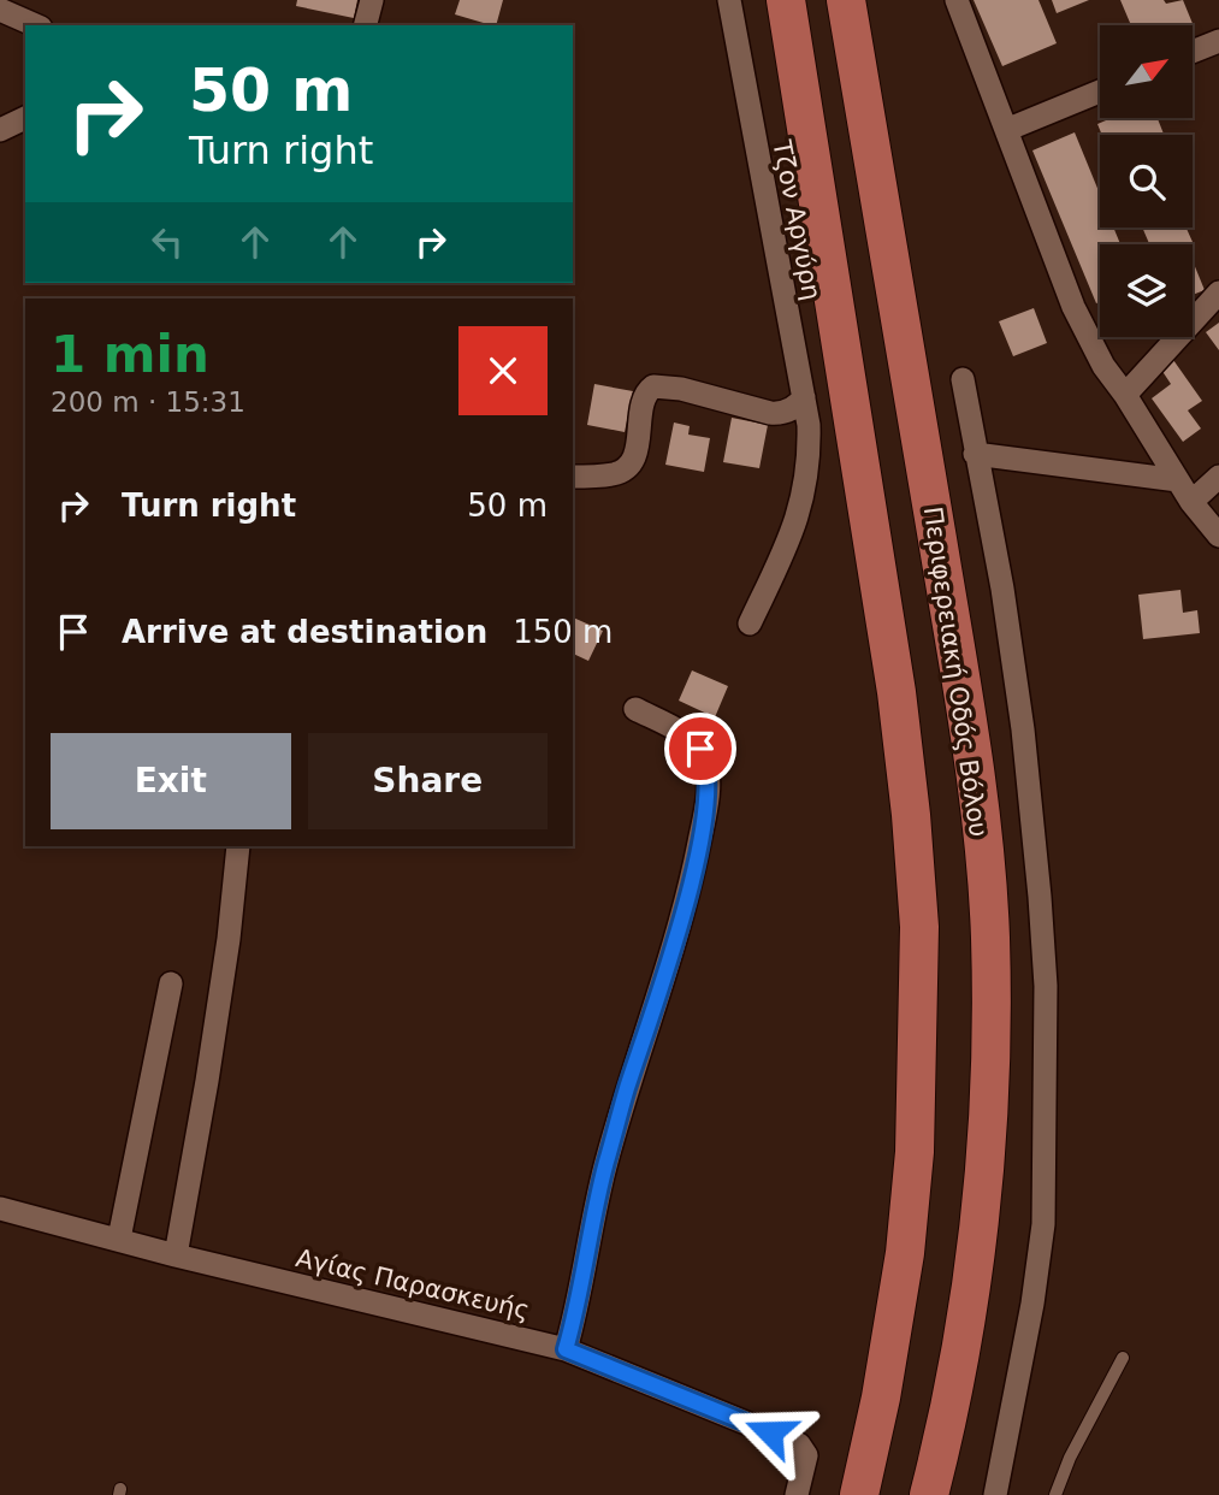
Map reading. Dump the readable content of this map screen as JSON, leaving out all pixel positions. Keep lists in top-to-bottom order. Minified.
{"streets":{"main road":["Περιφερειακή Οδός Βόλου"],"street":["Τζον Αργύρη","Αγίας Παρασκευής"]},"north":"top right","page":{"turn":["50 m","Turn right"],"heading":["1 min","200 m · 15:31"],"list":[{"name":"Turn right","value":"50 m"},{"name":"Arrive at destination","value":"150 m"}],"buttons":["Exit","Share"]}}
